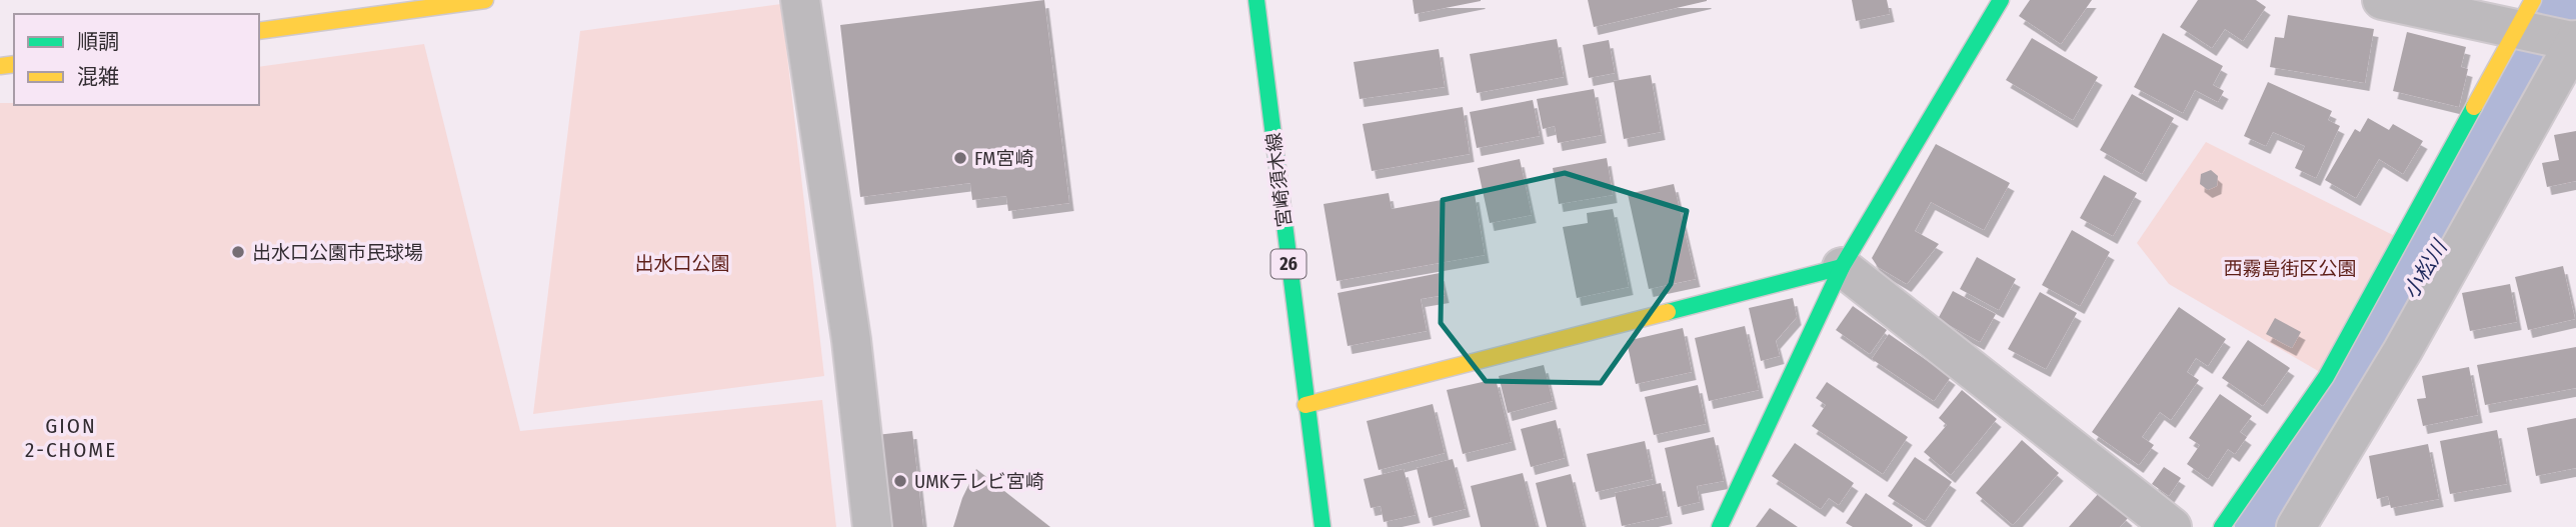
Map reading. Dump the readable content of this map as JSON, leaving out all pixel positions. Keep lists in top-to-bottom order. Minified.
{"streets":{"street":["宮崎須木線","26"]},"districts":["GION 2-CHOME"],"water":["小松川"],"parks":["出水口公園","西霧島街区公園"],"places":["FM宮崎","出水口公園市民球場","UMKテレビ宮崎"],"legend":["順調","混雑"]}
